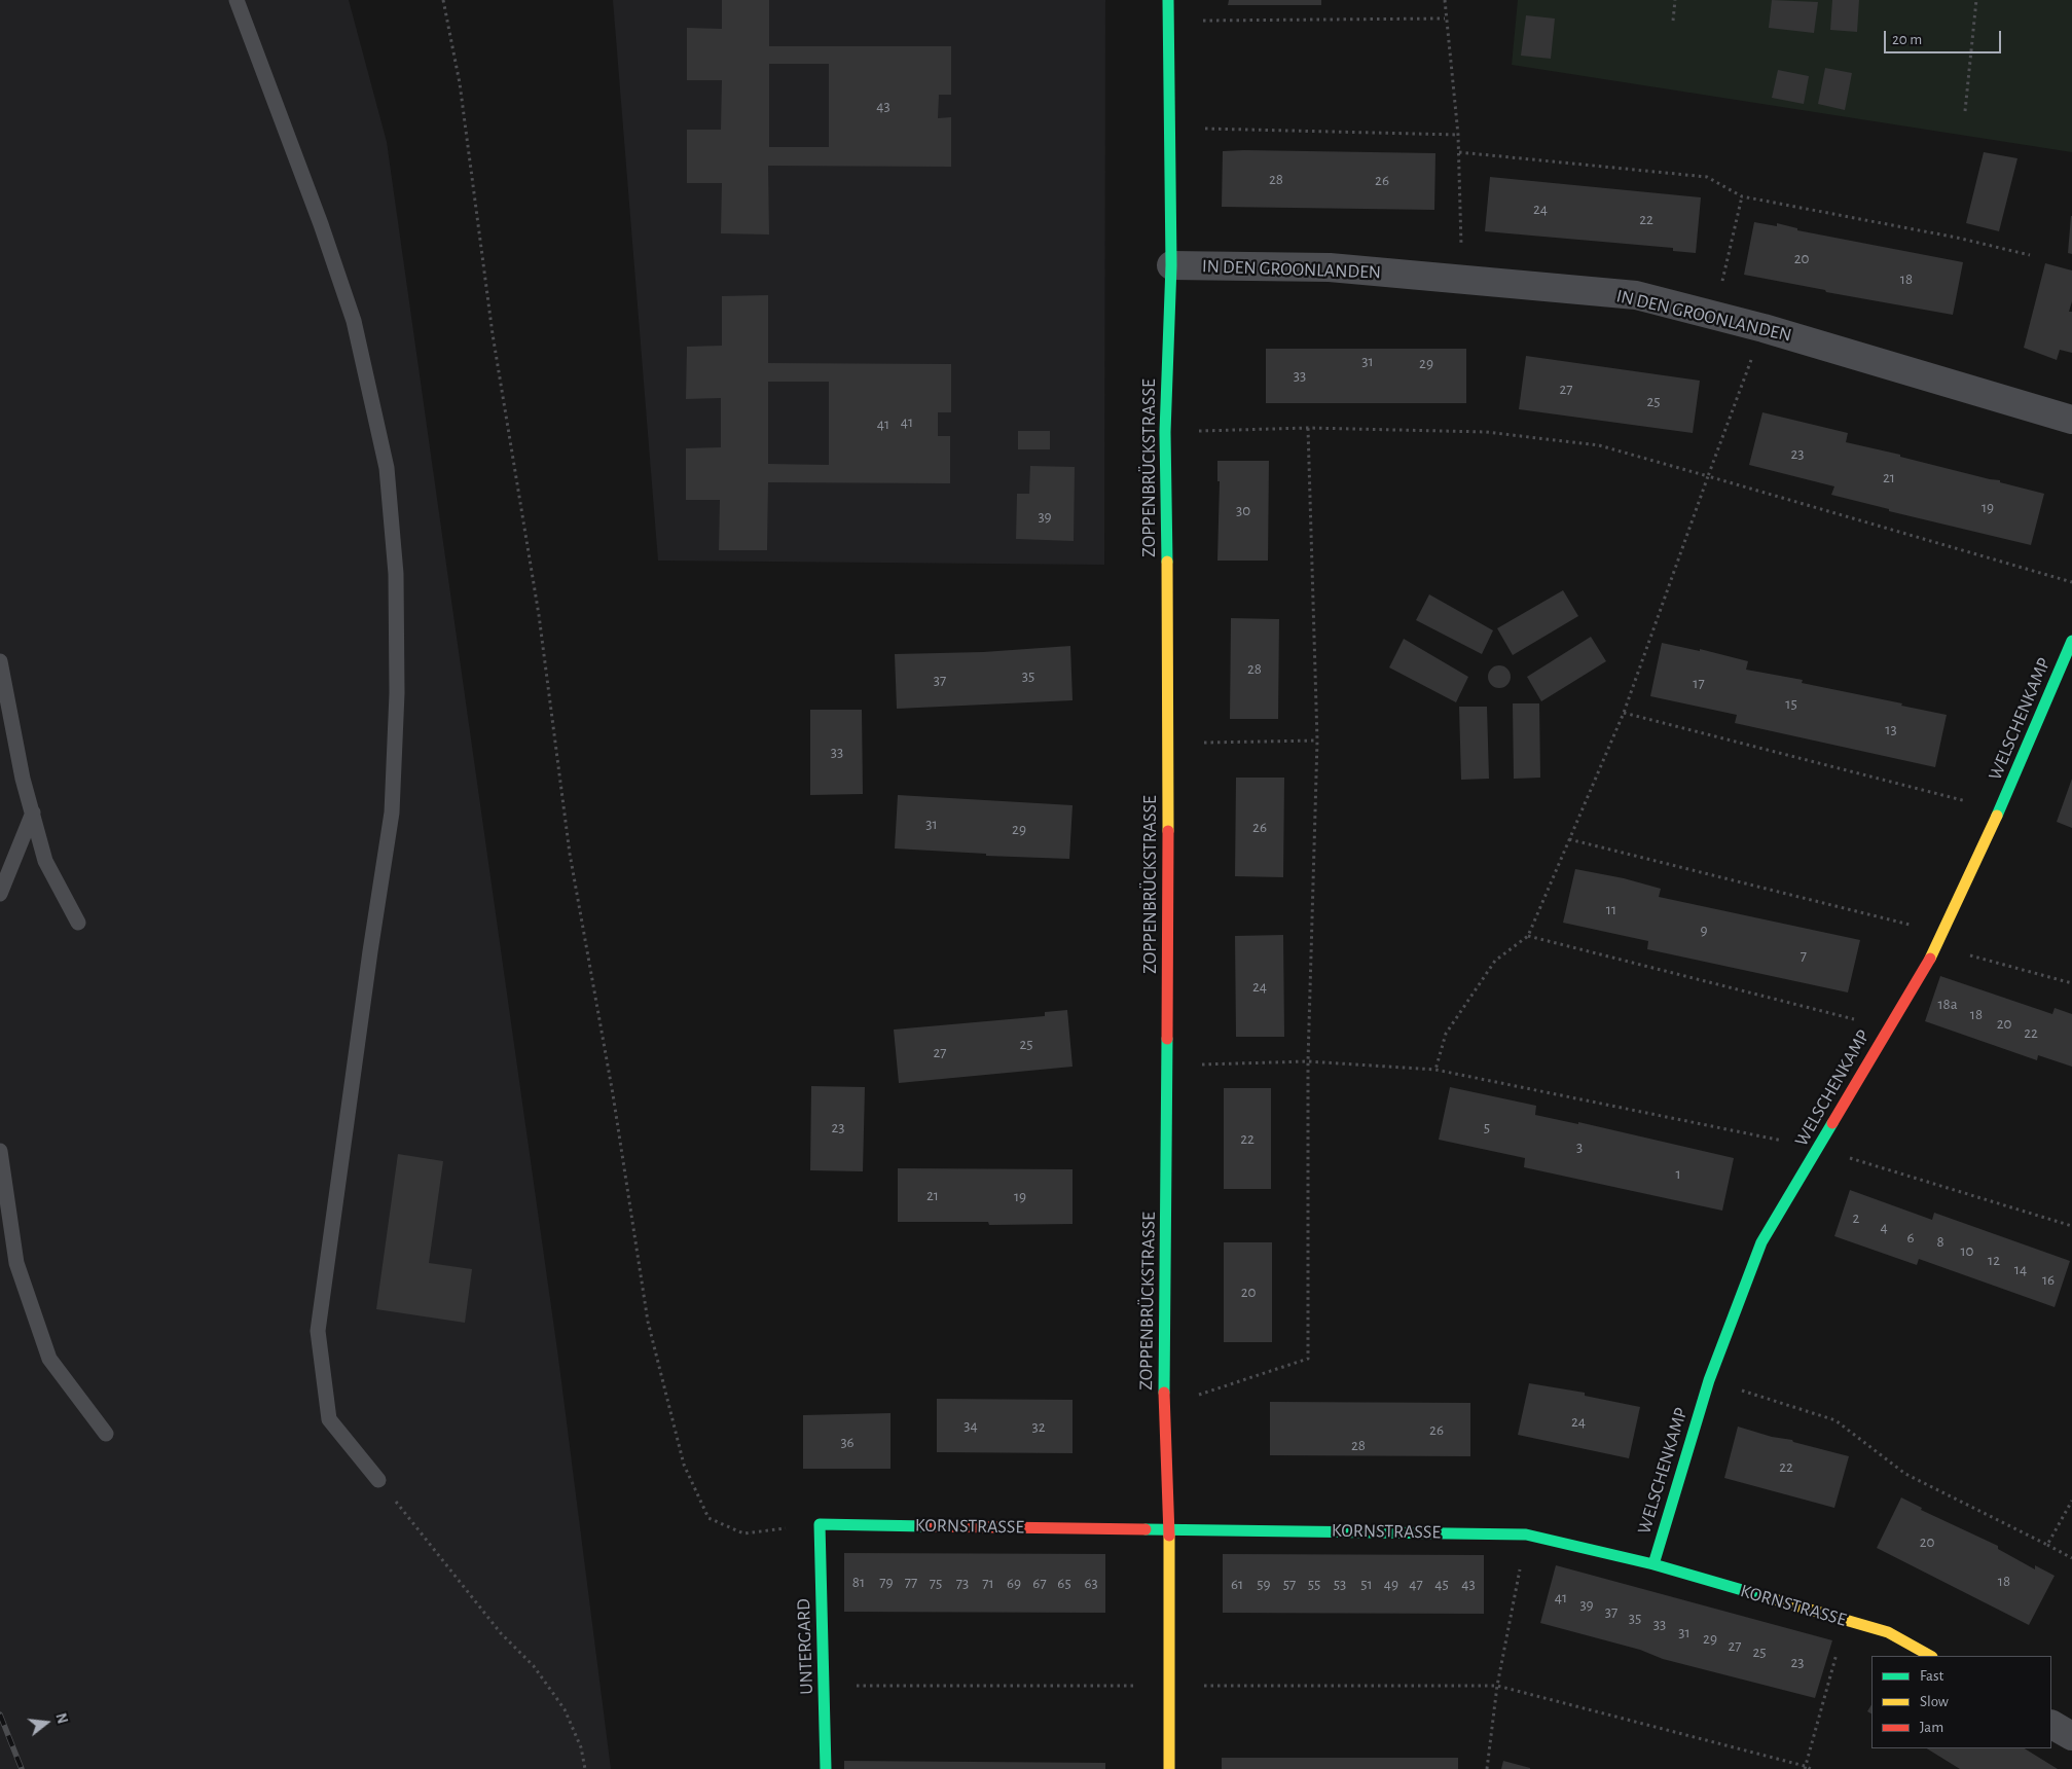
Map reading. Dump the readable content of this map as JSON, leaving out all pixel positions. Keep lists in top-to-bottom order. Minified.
{"streets":{"street":["IN DEN GROONLANDEN","ZOPPENBRÜCKSTRASSE","WELSCHENKAMP","KORNSTRASSE","UNTERGARD"]},"crossings":[["IN DEN GROONLANDEN","ZOPPENBRÜCKSTRASSE"],["ZOPPENBRÜCKSTRASSE","KORNSTRASSE"],["WELSCHENKAMP","KORNSTRASSE"],["KORNSTRASSE","UNTERGARD"]],"house_numbers":["43","28","26","24","22","20","18","31","29","33","27","25","41","41","23","21","19","30","39","28","35","37","17","15","13","33","31","26","29","11","9","7","24","18a","18","20","22","25","27","23","5","22","3","1","21","19","2","4","6","8","10","12","14","16","20","24","34","32","26","36","28","22","20","18","81","79","77","75","73","71","69","67","65","63","61","59","57","55","53","51","49","47","45","43","41","39","37","35","33","31","29","27","25","23"],"legend":["Fast","Slow","Jam"],"scale_bar":"20 m","north":"right"}
